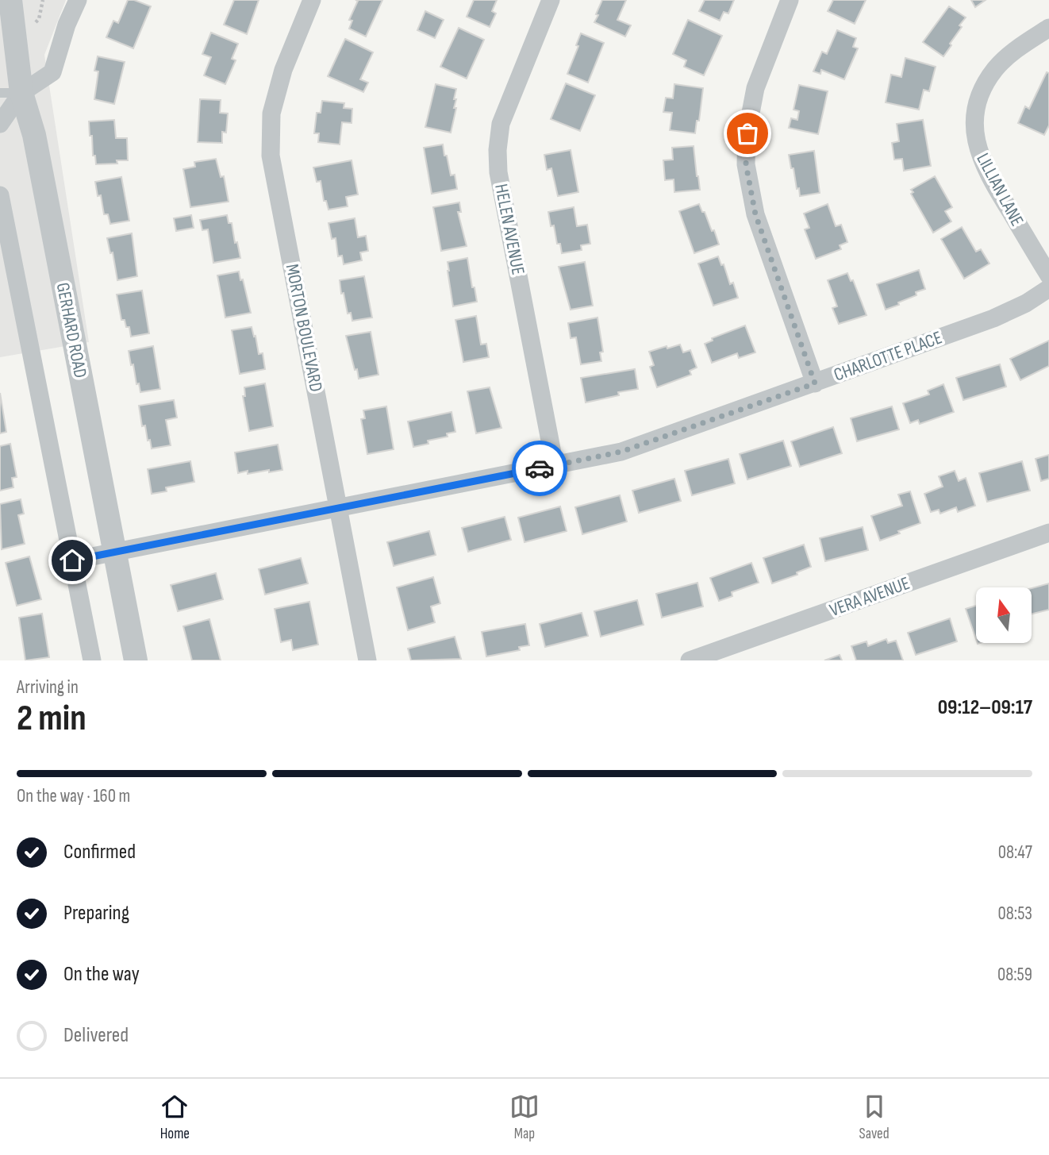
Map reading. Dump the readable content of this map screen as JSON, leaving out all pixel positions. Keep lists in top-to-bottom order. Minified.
{"streets":{"street":["LILLIAN LANE","HELEN AVENUE","MORTON BOULEVARD","GERHARD ROAD","CHARLOTTE PLACE","VERA AVENUE"]},"crossings":[["HELEN AVENUE","CHARLOTTE PLACE"],["MORTON BOULEVARD","CHARLOTTE PLACE"],["GERHARD ROAD","CHARLOTTE PLACE"]],"north":"top","page":{"heading":["2 min","Arriving in","09:12–09:17"],"bar":"On the way · 160 m","list":[["Confirmed","08:47"],["Preparing","08:53"],["On the way","08:59"],"Delivered"],"tabs":["Home","Map","Saved"]}}
